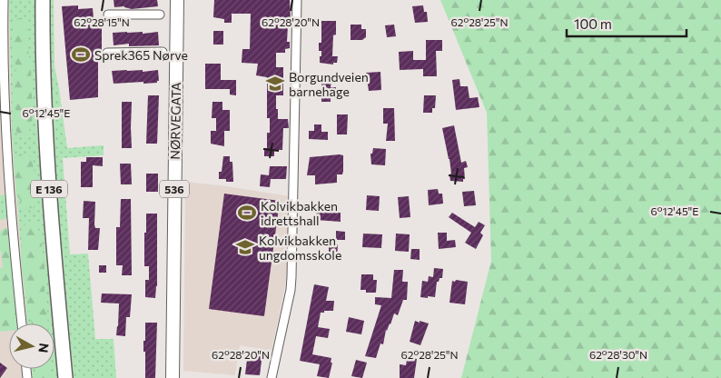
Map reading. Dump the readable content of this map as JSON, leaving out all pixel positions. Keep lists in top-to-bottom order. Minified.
{"streets":{"highway":["E 136"],"main road":["NØRVEGATA","536"]},"places":{"sports":["Sprek365 Nørve","Kolvikbakken idrettshall"],"school or university":["Borgundveien barnehage","Kolvikbakken ungdomsskole"]},"scale_bar":"100 m","north":"right","coordinates":["62°28'15\"N","62°28'20\"N","62°28'25\"N","6°12'45\"E","62°28'30\"N"]}
